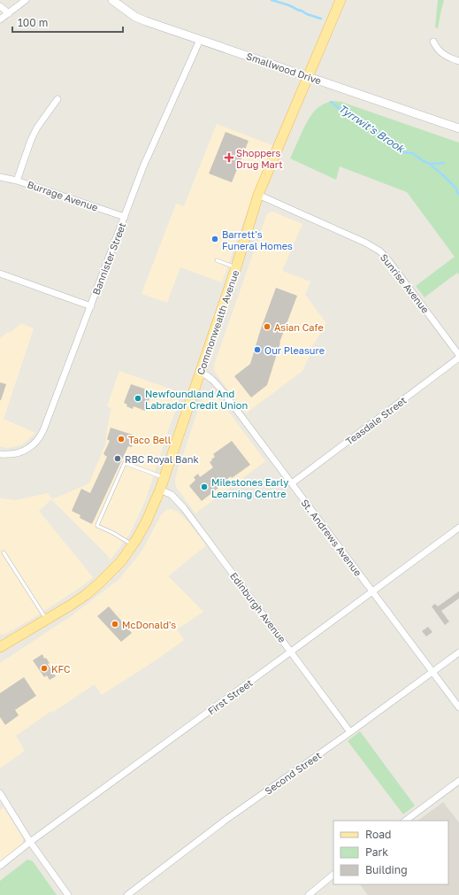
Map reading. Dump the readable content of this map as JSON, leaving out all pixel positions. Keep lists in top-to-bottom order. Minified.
{"streets":{"main road":["Commonwealth Avenue"],"street":["Smallwood Drive","Burrage Avenue","Bannister Street","Sunrise Avenue","Teasdale Street","St. Andrews Avenue","Edinburgh Avenue","First Street","Second Street"]},"crossings":[["Smallwood Drive","Bannister Street"],["Smallwood Drive","Commonwealth Avenue"],["Burrage Avenue","Bannister Street"],["Sunrise Avenue","Commonwealth Avenue"],["Sunrise Avenue","Teasdale Street"],["Commonwealth Avenue","St. Andrews Avenue"],["Commonwealth Avenue","Edinburgh Avenue"],["Teasdale Street","St. Andrews Avenue"],["St. Andrews Avenue","First Street"],["St. Andrews Avenue","Second Street"],["Edinburgh Avenue","First Street"],["Edinburgh Avenue","Second Street"]],"water":["Tyrrwit's Brook"],"places":{"health":["Shoppers Drug Mart"],"other":["Barrett's Funeral Homes","Asian Cafe","Our Pleasure","Newfoundland And Labrador Credit Union","Taco Bell","RBC Royal Bank","Milestones Early Learning Centre","McDonald's","KFC"]},"legend":["Road","Park","Building"],"scale_bar":"100 m"}
